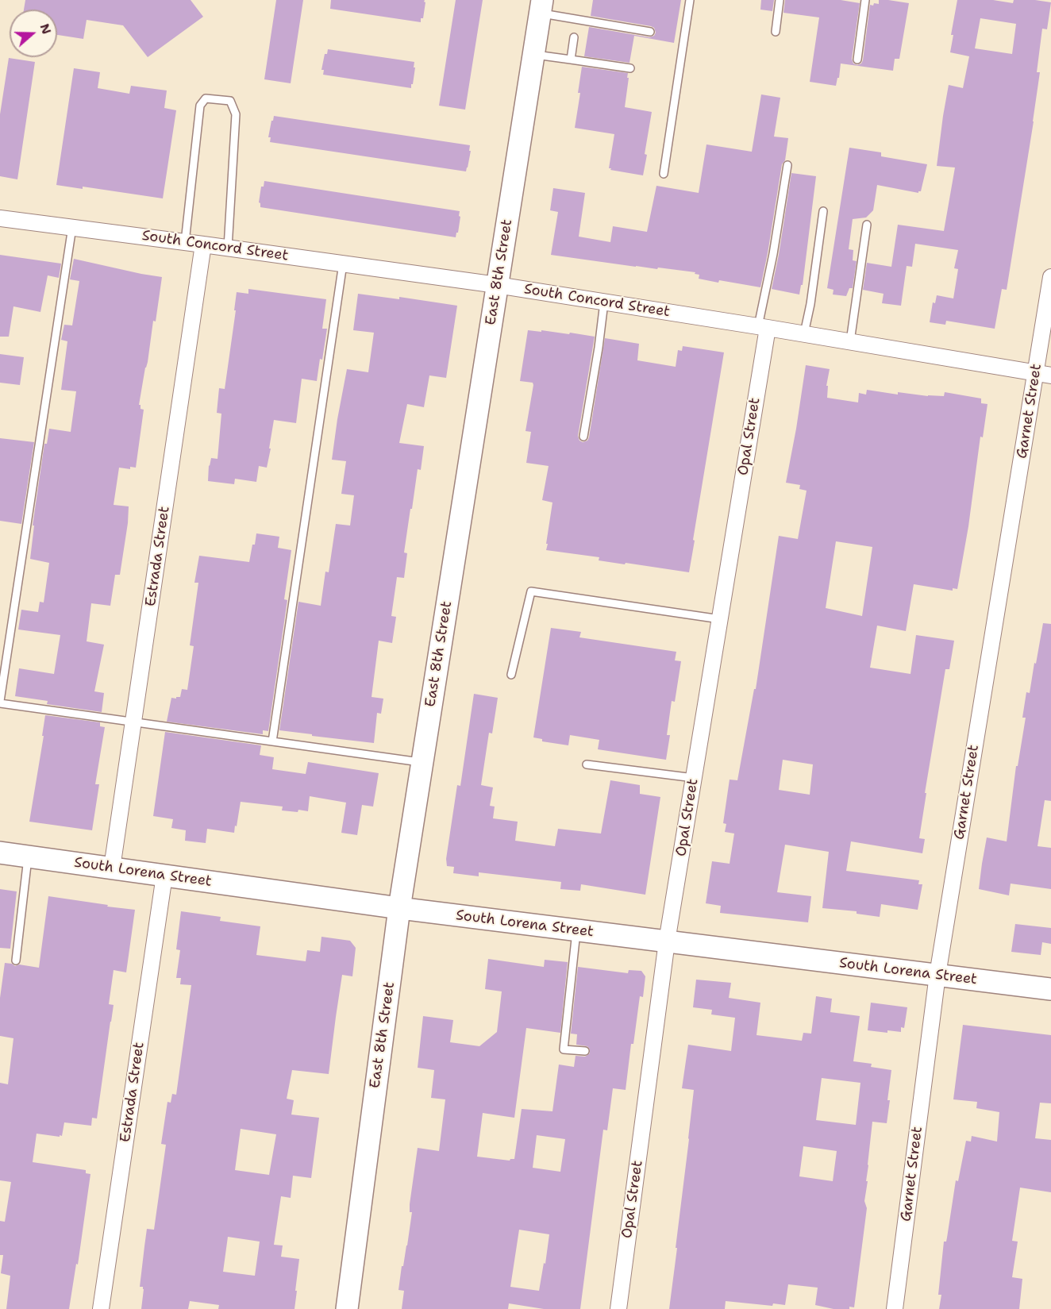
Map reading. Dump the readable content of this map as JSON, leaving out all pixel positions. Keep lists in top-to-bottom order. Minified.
{"streets":{"main road":["East 8th Street","South Lorena Street"],"street":["South Concord Street","Garnet Street","Opal Street","Estrada Street"]},"crossings":[["South Concord Street","East 8th Street"],["South Concord Street","Garnet Street"],["South Concord Street","Opal Street"],["South Concord Street","Estrada Street"],["East 8th Street","South Lorena Street"],["Garnet Street","South Lorena Street"],["Opal Street","South Lorena Street"],["Estrada Street","South Lorena Street"]],"north":"right"}
